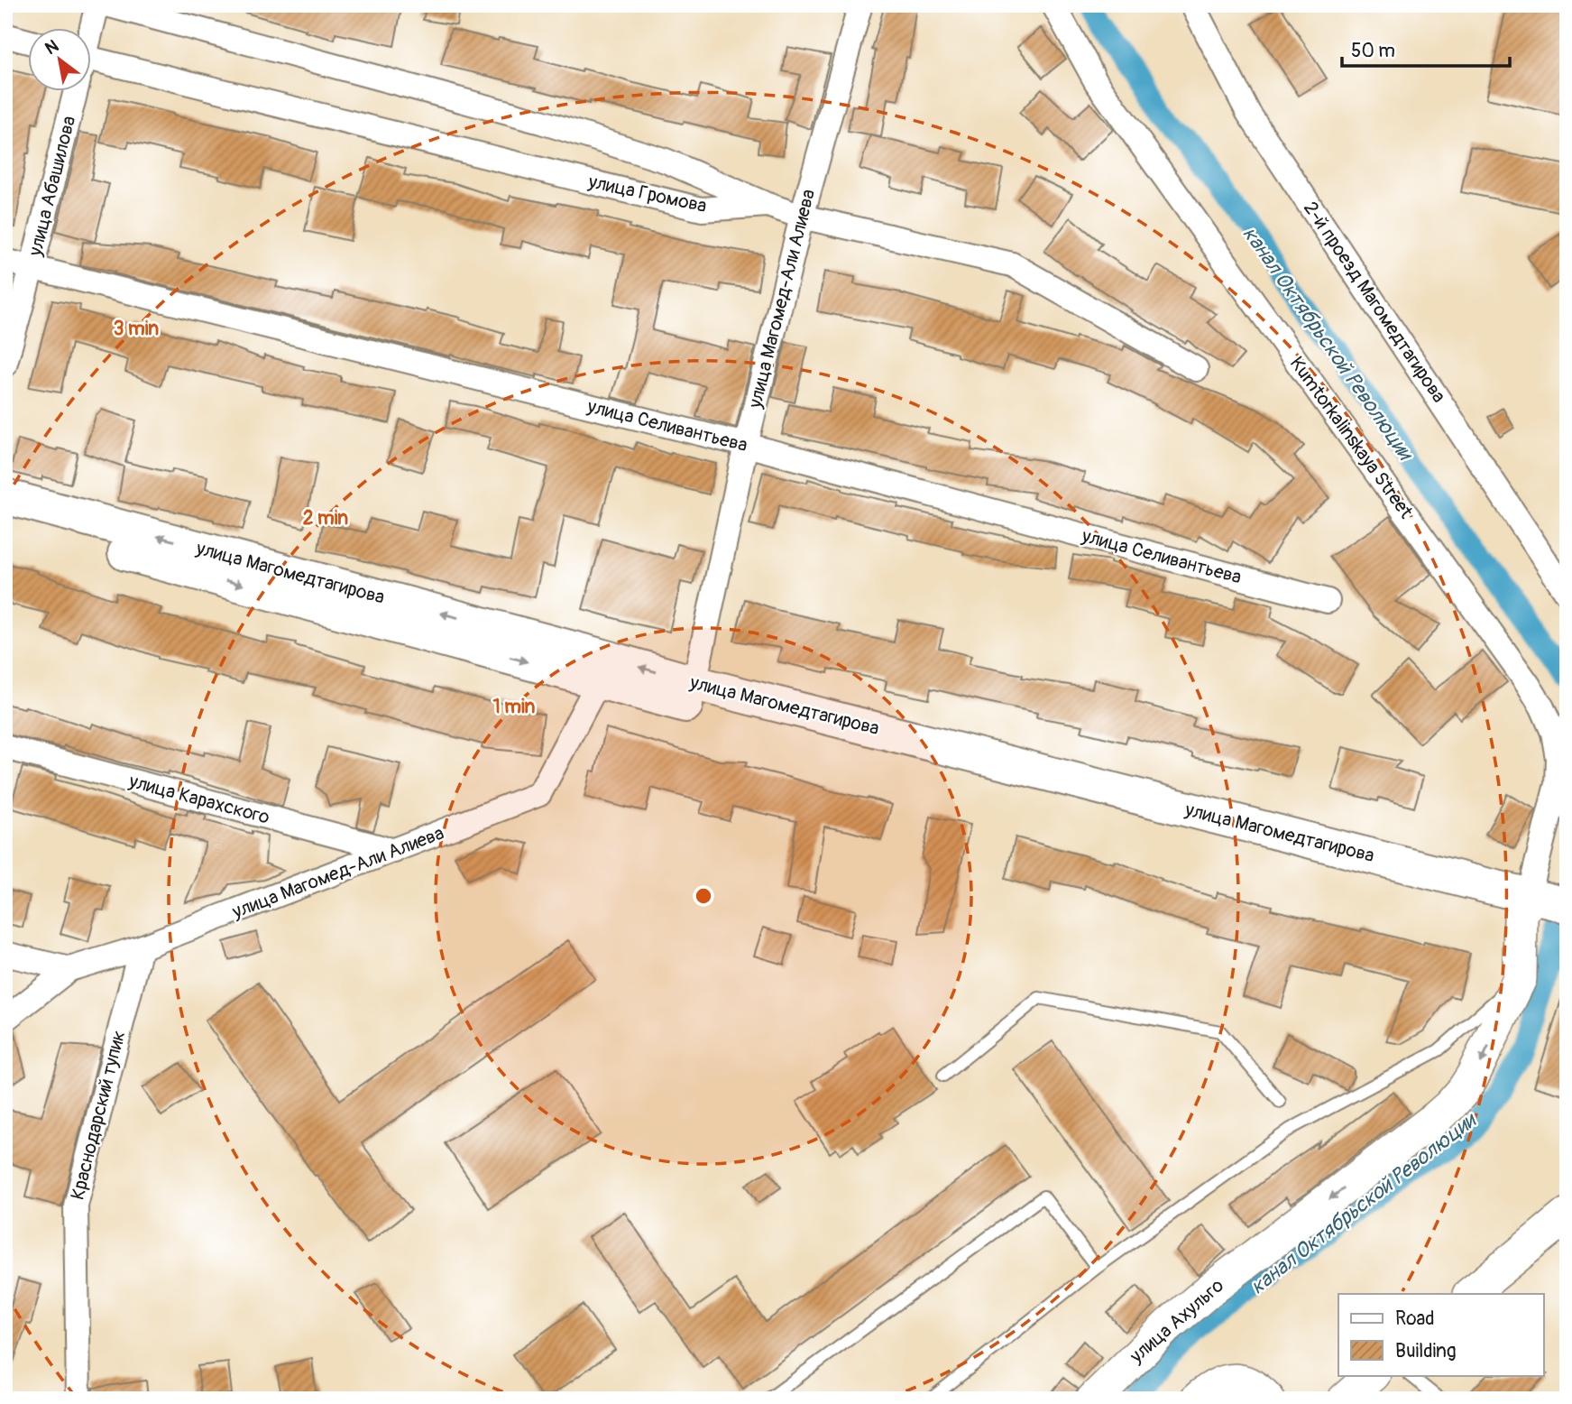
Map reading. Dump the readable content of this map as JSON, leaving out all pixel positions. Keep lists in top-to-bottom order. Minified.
{"streets":{"main road":["улица Магомедтагирова","улица Ахульго"],"street":["улица Абашилова","улица Громова","улица Магомед-Али Алиева","2-й проезд Магомедтагирова","улица Селивантьева","Kumtorkalinskaya Street","улица Карахского","Краснодарский тупик"]},"crossings":[["улица Абашилова","улица Селивантьева"],["улица Громова","улица Магомед-Али Алиева"],["улица Магомед-Али Алиева","улица Селивантьева"],["улица Магомед-Али Алиева","улица Магомедтагирова"],["улица Магомед-Али Алиева","улица Карахского"],["улица Магомед-Али Алиева","Краснодарский тупик"],["Kumtorkalinskaya Street","улица Магомедтагирова"]],"one_way":["улица Ахульго"],"water":["канал Октябрьской Революции"],"legend":["Road","Building"],"scale_bar":"50 m","north":"top left","rings":["3 min","2 min","1 min"]}
